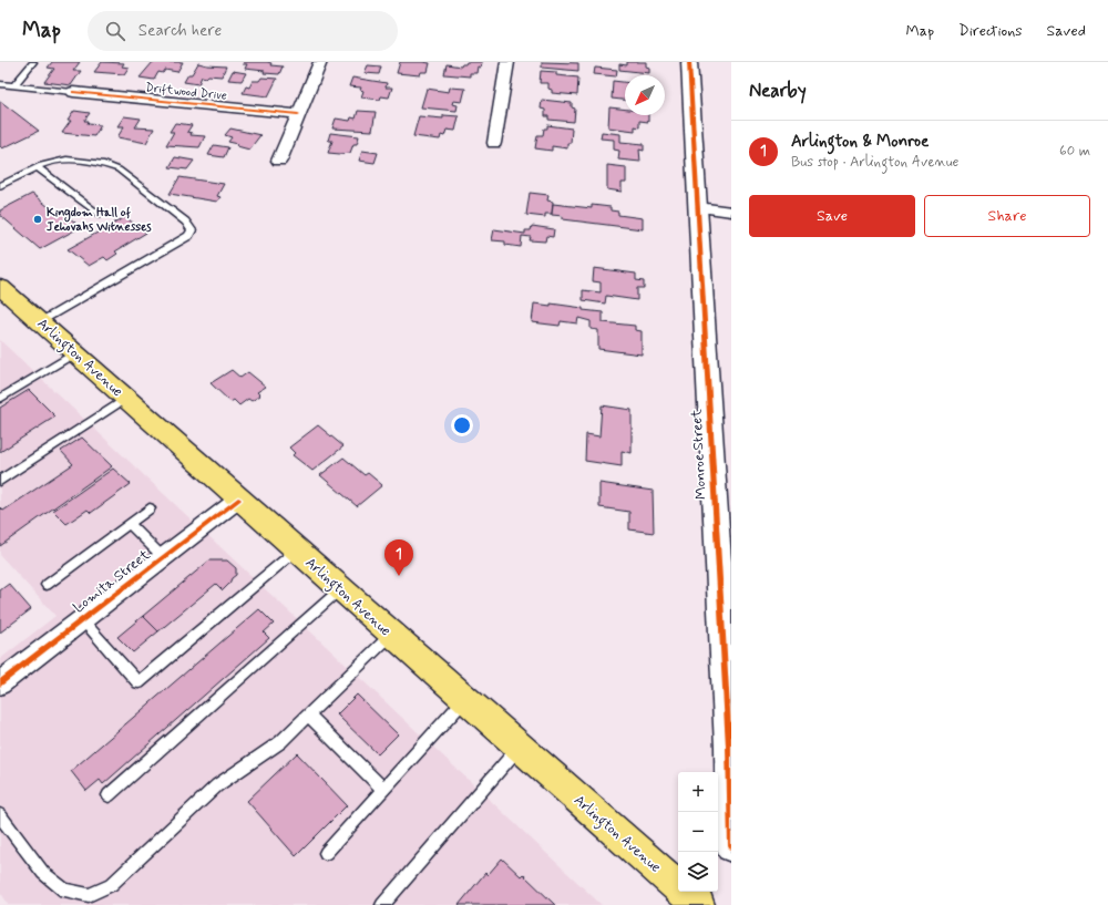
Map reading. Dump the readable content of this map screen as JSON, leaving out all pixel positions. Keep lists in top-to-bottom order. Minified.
{"streets":{"main road":["Arlington Avenue"],"street":["Driftwood Drive","Monroe Street","Lomita Street"]},"crossings":[["Arlington Avenue","Lomita Street"]],"places":["Kingdom Hall of Jehovahs Witnesses"],"north":"bottom left","page":{"header":"Map","search":"Search here","nav":["Map","Directions","Saved"],"heading":"Nearby","list":[{"mark":"1","name":"Arlington & Monroe","note":"Bus stop · Arlington Avenue","value":"60 m"}],"buttons":["Save","Share"],"pins":"1","map_buttons":["+","−"]}}
